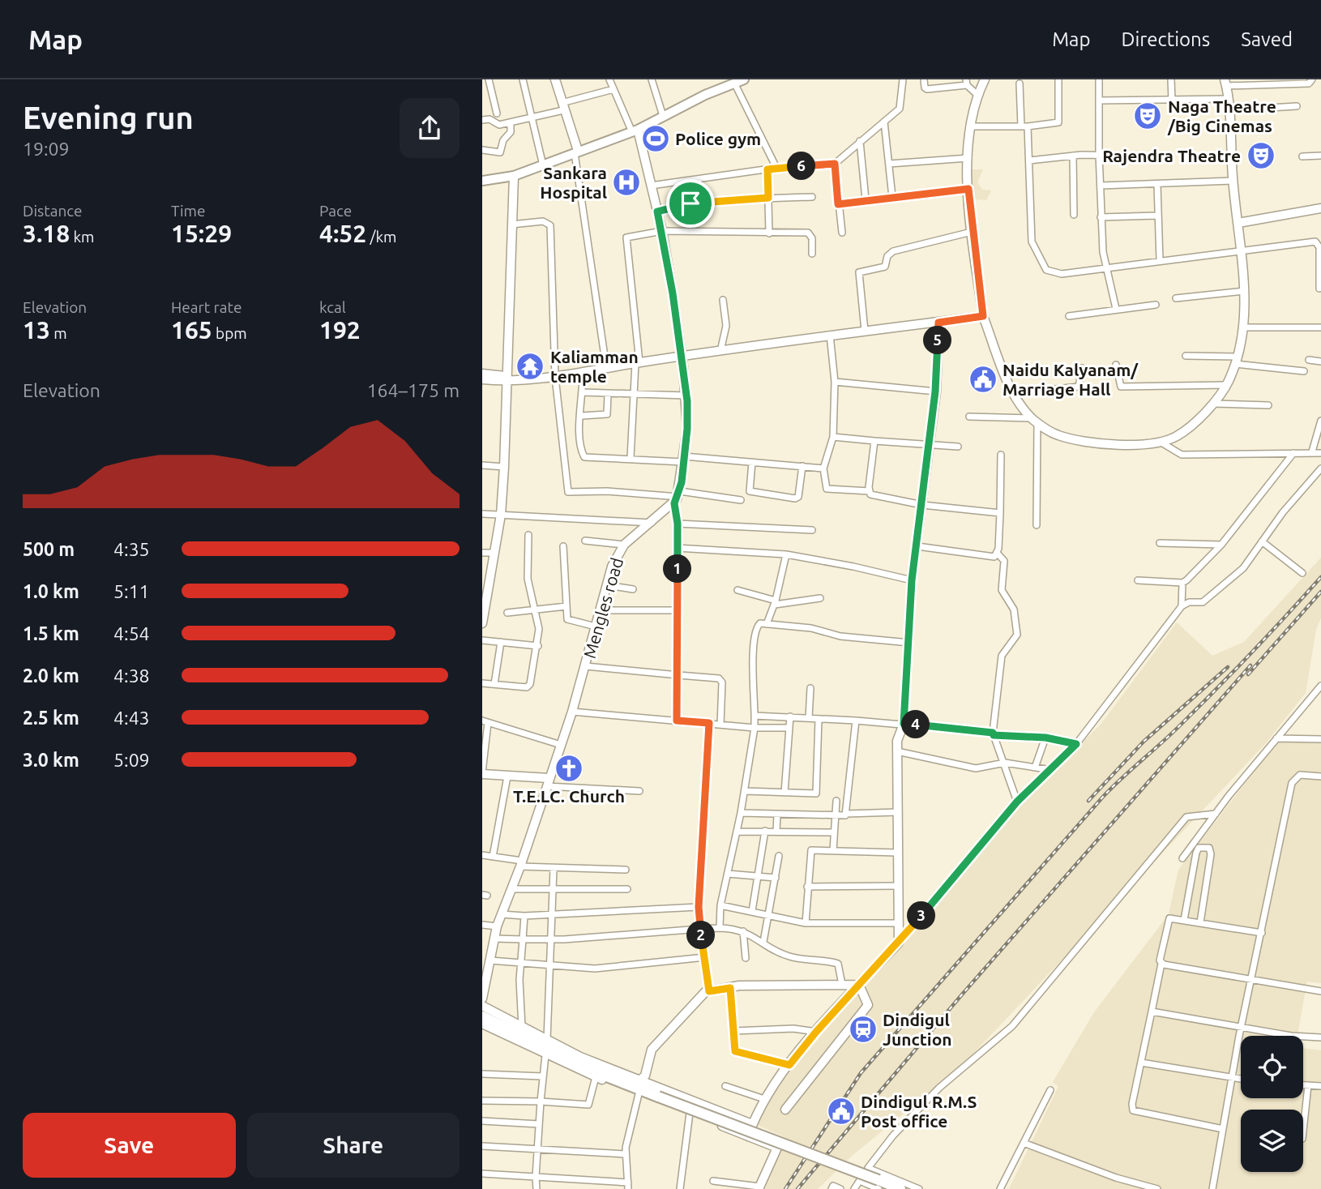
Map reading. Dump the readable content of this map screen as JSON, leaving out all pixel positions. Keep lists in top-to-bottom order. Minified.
{"streets":{"main road":["Mengles road"]},"places":{"theatre":["Naga Theatre /Big Cinemas","Rajendra Theatre"],"sports":["Police gym"],"hospital":["Sankara Hospital"],"temple":["Kaliamman temple"],"public building":["Naidu Kalyanam/ Marriage Hall","Dindigul R.M.S Post office"],"church":["T.E.LC. Church"],"station":["Dindigul Junction"]},"page":{"header":"Map","nav":["Map","Directions","Saved"],"heading":["Evening run","19:09"],"pins":["6","5","1","4","3","2"],"stats":[["Distance","3.18 km"],["Time","15:29"],["Pace","4:52 /km"],["Elevation","13 m"],["Heart rate","165 bpm"],["kcal","192"]],"chart":["Elevation","164–175 m"],"list":[{"name":"500 m","note":"4:35"},{"name":"1.0 km","note":"5:11"},{"name":"1.5 km","note":"4:54"},{"name":"2.0 km","note":"4:38"},{"name":"2.5 km","note":"4:43"},{"name":"3.0 km","note":"5:09"}],"buttons":["Save","Share"]}}
